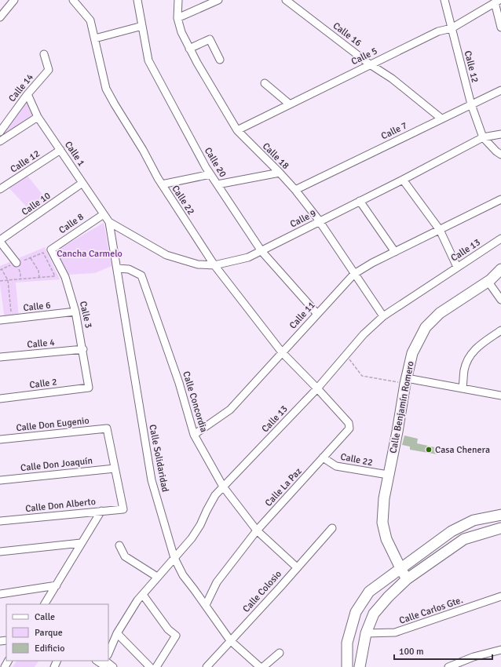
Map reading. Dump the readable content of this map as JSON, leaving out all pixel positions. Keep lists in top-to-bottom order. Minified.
{"streets":{"street":["Calle 16","Calle 5","Calle 12","Calle 14","Calle 7","Calle 1","Calle 18","Calle 20","Calle 22","Calle 10","Calle 9","Calle 8","Calle 13","Calle 6","Calle 3","Calle 11","Calle 4","Calle 2","Calle Concordia","Calle Benjamín Romero","Calle Don Eugenio","Calle Solidaridad","Calle Don Joaquín","Calle La Paz","Calle Don Alberto","Calle Colosio","Calle Carlos Gte."]},"crossings":[["Calle 16","Calle 5"],["Calle 16","Calle 7"],["Calle 5","Calle 12"],["Calle 5","Calle 18"],["Calle 12","Calle 7"],["Calle 12","Calle 1"],["Calle 12","Calle 9"],["Calle 14","Calle 1"],["Calle 7","Calle 18"],["Calle 1","Calle 10"],["Calle 1","Calle 9"],["Calle 1","Calle 8"],["Calle 1","Calle Solidaridad"],["Calle 18","Calle 9"],["Calle 18","Calle 13"],["Calle 18","Calle 11"],["Calle 20","Calle 9"],["Calle 20","Calle 11"],["Calle 22","Calle 9"],["Calle 22","Calle 13"],["Calle 22","Calle 11"],["Calle 22","Calle Benjamín Romero"],["Calle 22","Calle La Paz"],["Calle 9","Calle Solidaridad"],["Calle 8","Calle 3"],["Calle 13","Calle Concordia"],["Calle 13","Calle Solidaridad"],["Calle 13","Calle La Paz"],["Calle 6","Calle 3"],["Calle 3","Calle 4"],["Calle 3","Calle 2"],["Calle 11","Calle Concordia"],["Calle Concordia","Calle Solidaridad"],["Calle Concordia","Calle La Paz"],["Calle Concordia","Calle Colosio"],["Calle Don Eugenio","Calle Don Joaquín"],["Calle Don Eugenio","Calle Don Alberto"],["Calle Solidaridad","Calle La Paz"],["Calle Solidaridad","Calle Colosio"],["Calle Don Joaquín","Calle Don Alberto"]],"parks":["Cancha Carmelo"],"places":["Casa Chenera"],"legend":["Calle","Parque","Edificio"],"scale_bar":"100 m"}
